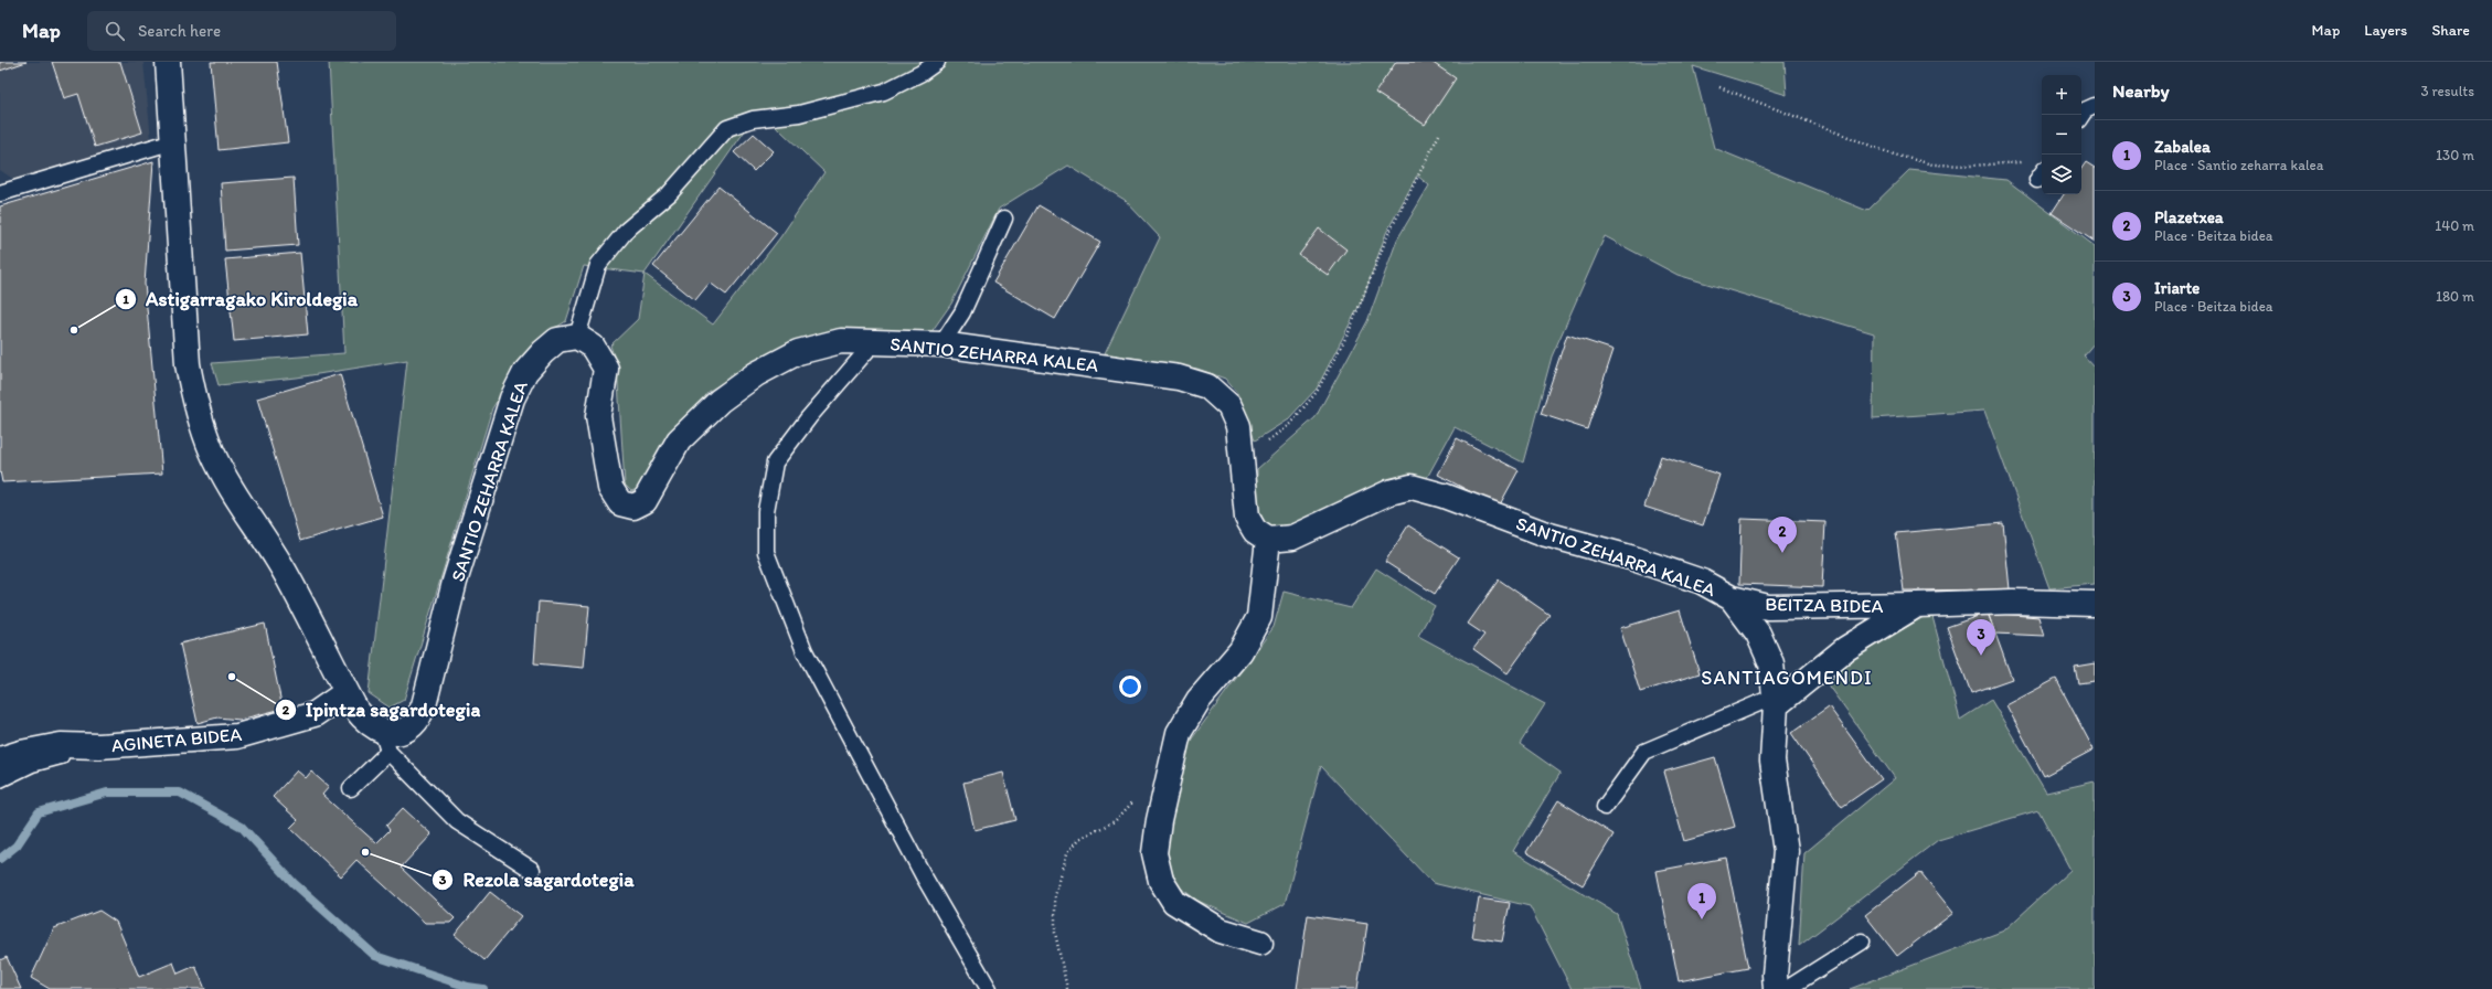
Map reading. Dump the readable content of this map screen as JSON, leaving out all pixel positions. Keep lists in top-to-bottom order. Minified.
{"streets":{"street":["SANTIO ZEHARRA KALEA","BEITZA BIDEA","AGINETA BIDEA"]},"crossings":[["SANTIO ZEHARRA KALEA","BEITZA BIDEA"]],"districts":["SANTIAGOMENDI"],"places":["Astigarragako Kiroldegia","Ipintza sagardotegia","Rezola sagardotegia"],"page":{"header":"Map","search":"Search here","nav":["Map","Layers","Share"],"heading":["Nearby","3 results"],"map_buttons":["+","−"],"list":[{"mark":"1","name":"Zabalea","note":"Place · Santio zeharra kalea","value":"130 m"},{"mark":"2","name":"Plazetxea","note":"Place · Beitza bidea","value":"140 m"},{"mark":"3","name":"Iriarte","note":"Place · Beitza bidea","value":"180 m"}],"pins":["2","3","1"]}}
